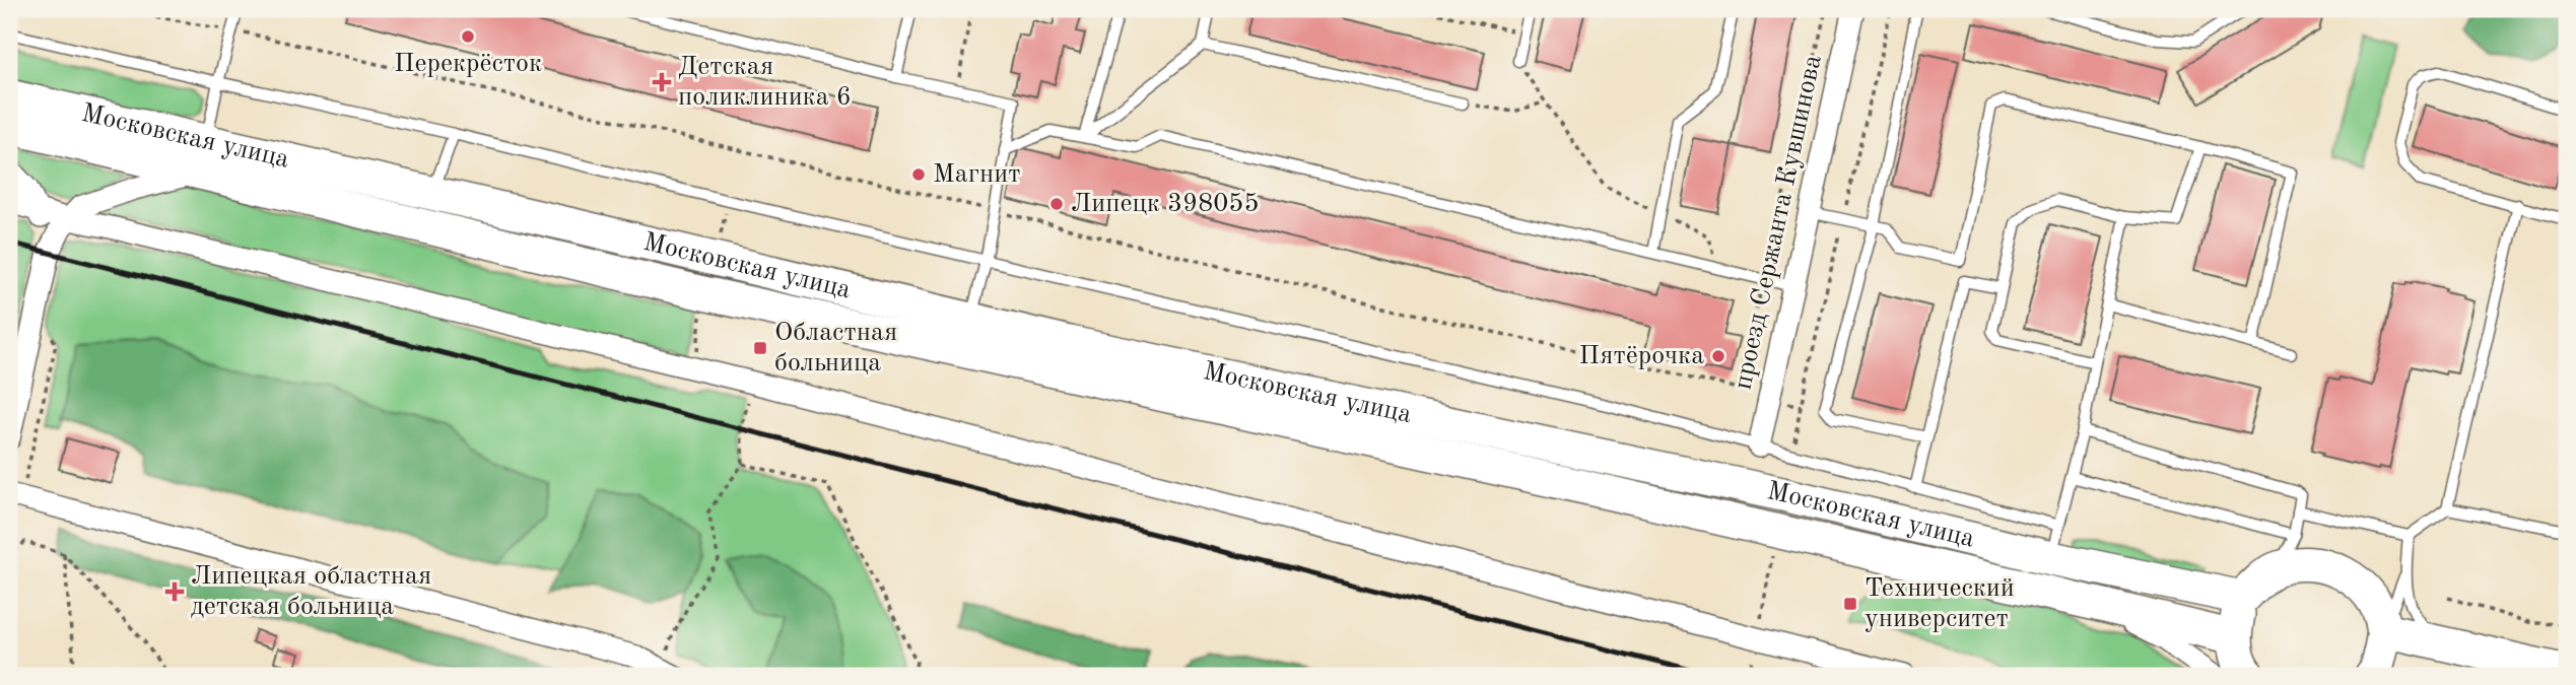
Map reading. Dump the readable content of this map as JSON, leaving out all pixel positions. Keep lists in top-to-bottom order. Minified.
{"streets":{"main road":["Московская улица"],"street":["проезд Сержанта Кувшинова"]},"places":{"other":["Перекрёсток","Магнит","Липецк 398055","Пятёрочка"],"health":["Детская поликлиника 6","Липецкая областная детская больница"],"transit":["Областная больница","Технический университет"]}}
